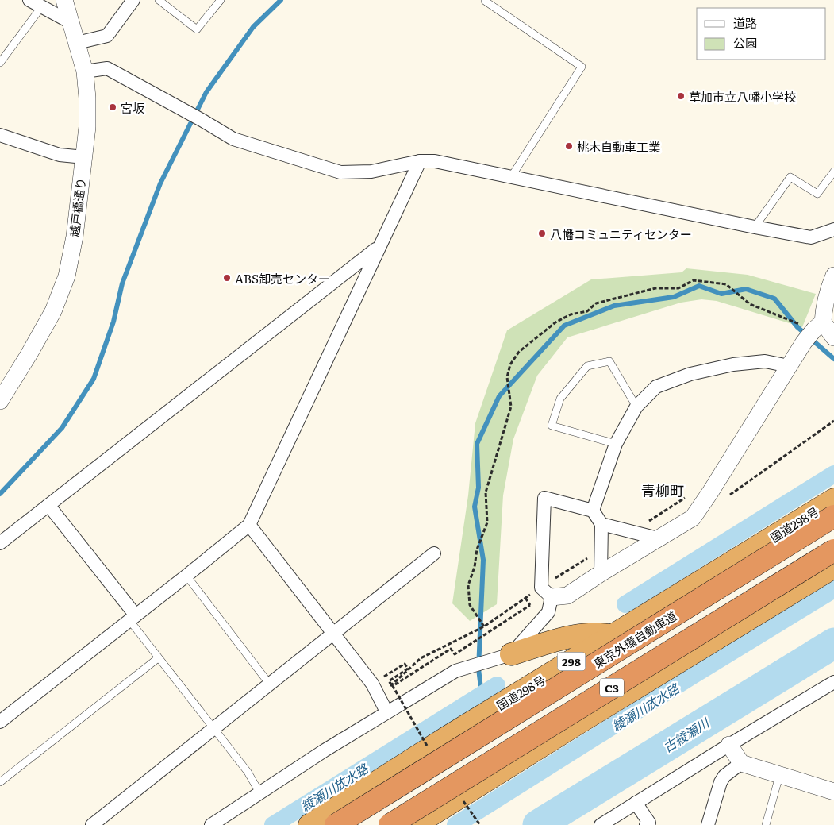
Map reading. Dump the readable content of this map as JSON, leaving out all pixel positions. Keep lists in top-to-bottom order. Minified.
{"streets":{"highway":["国道298号","東京外環自動車道","298","C3"],"street":["越戸橋通り"]},"districts":["青柳町"],"water":["綾瀬川放水路","古綾瀬川"],"places":["草加市立八幡小学校","宮坂","桃木自動車工業","八幡コミュニティセンター","ABS卸売センター"],"legend":["道路","公園"]}
